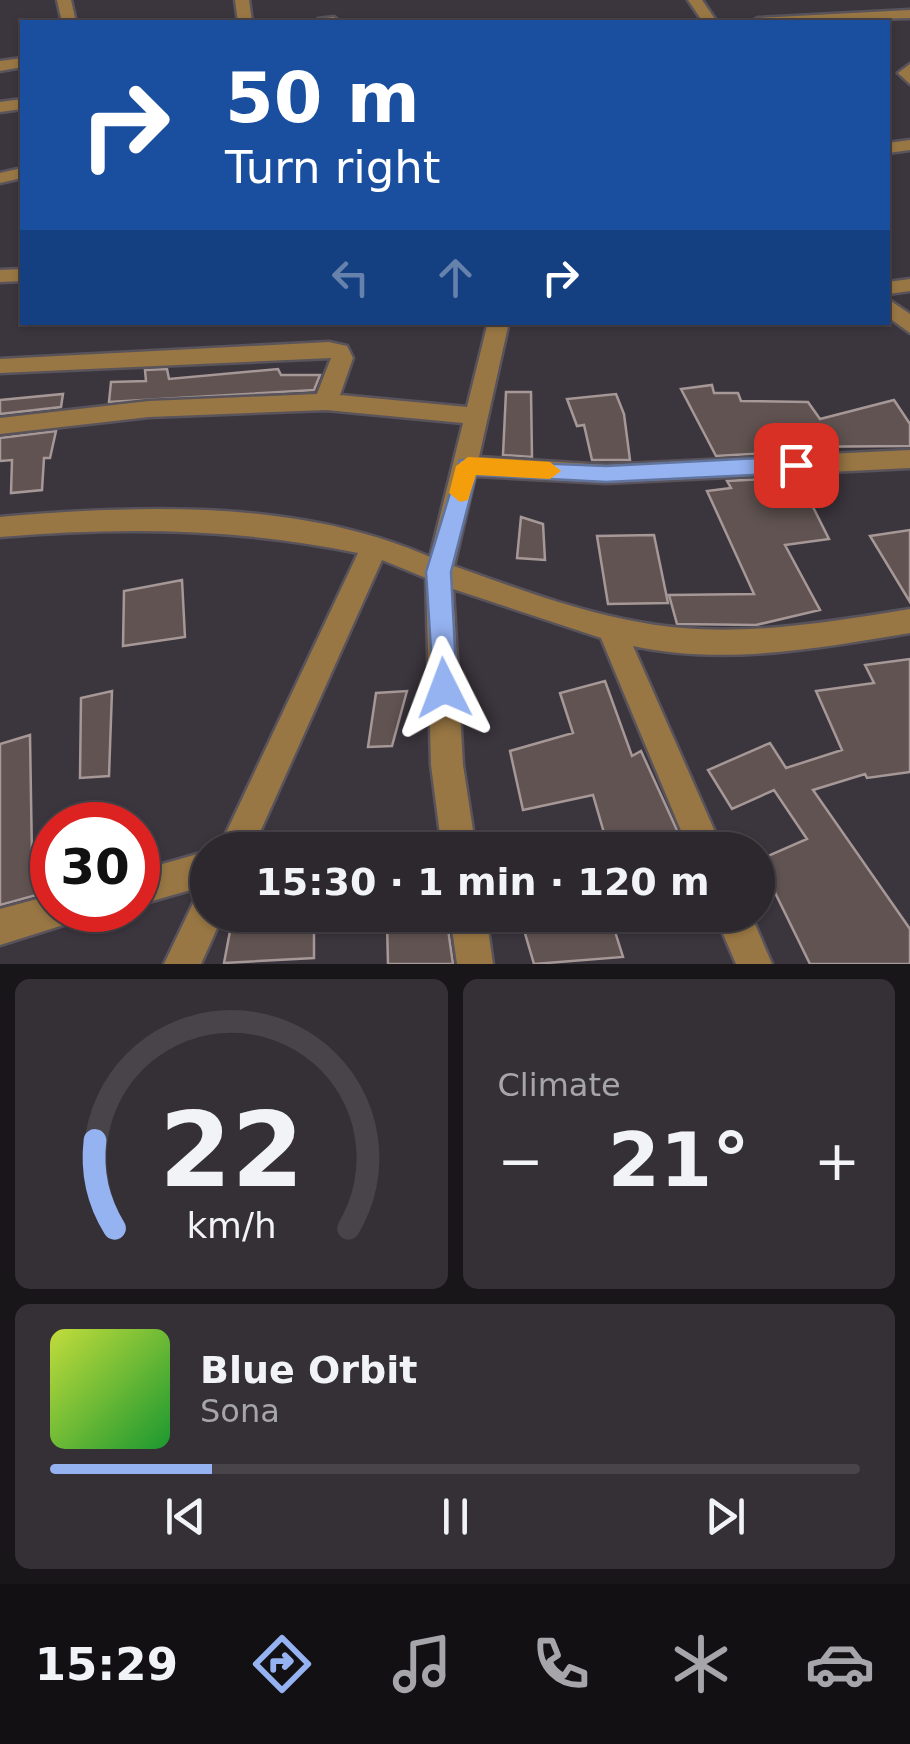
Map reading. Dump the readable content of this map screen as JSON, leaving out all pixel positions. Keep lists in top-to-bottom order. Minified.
{"page":{"turn":["50 m","Turn right"],"limit":"30","trip":"15:30 · 1 min · 120 m","tile":"Climate","heat":["−","21°","+"],"song":["Blue Orbit","Sona"],"tabs":"15:29","gauge":["22","km/h"]}}
